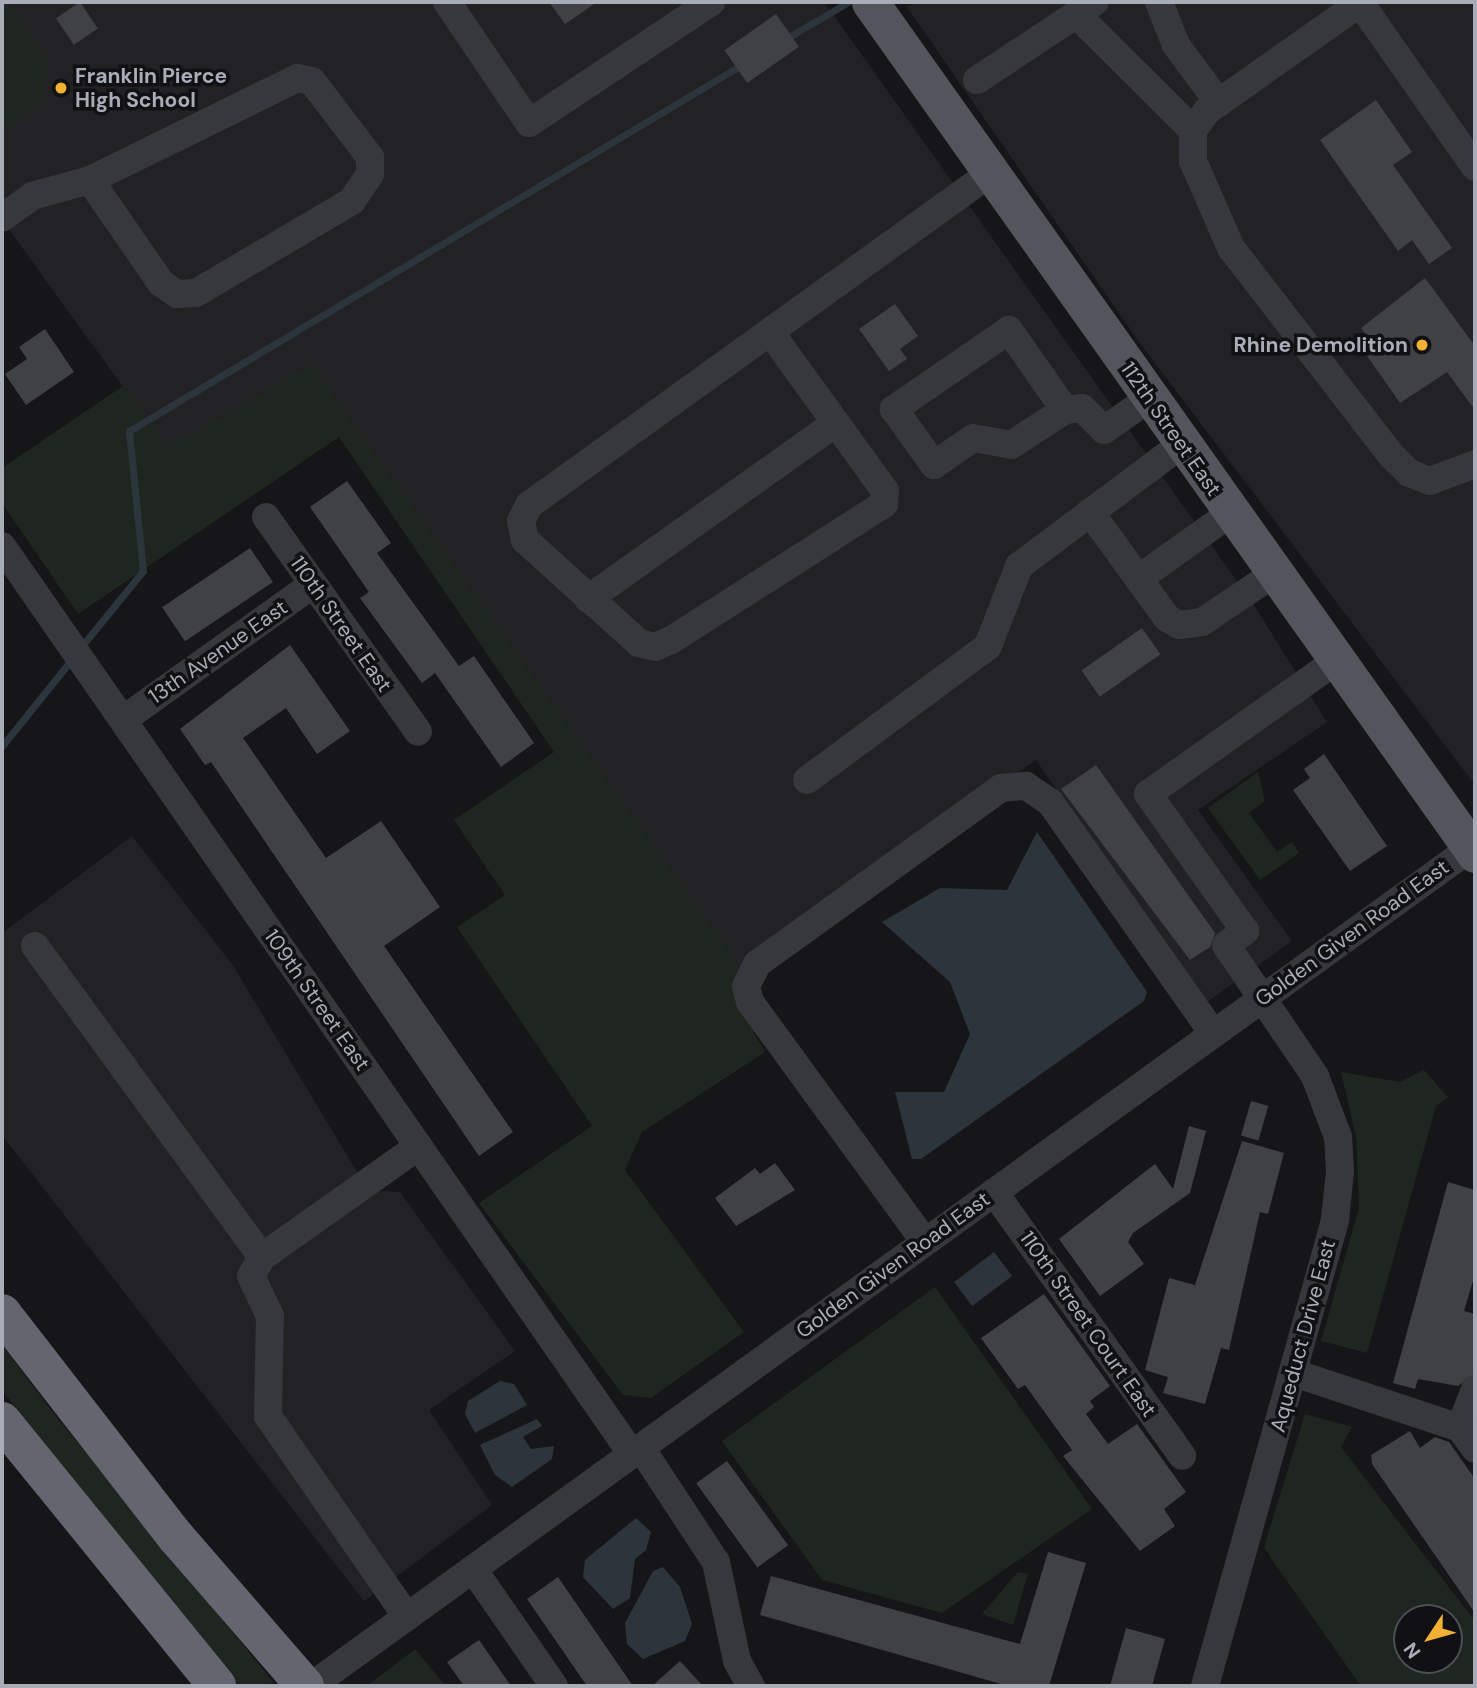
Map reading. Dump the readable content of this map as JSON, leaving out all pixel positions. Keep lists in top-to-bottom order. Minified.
{"streets":{"main road":["112th Street East"],"street":["110th Street East","13th Avenue East","Golden Given Road East","109th Street East","110th Street Court East","Aqueduct Drive East"]},"crossings":[["112th Street East","Golden Given Road East"],["112th Street East","Aqueduct Drive East"],["110th Street East","13th Avenue East"],["13th Avenue East","109th Street East"],["Golden Given Road East","109th Street East"],["Golden Given Road East","110th Street Court East"],["Golden Given Road East","Aqueduct Drive East"]],"places":["Franklin Pierce High School","Rhine Demolition"],"north":"bottom left"}
